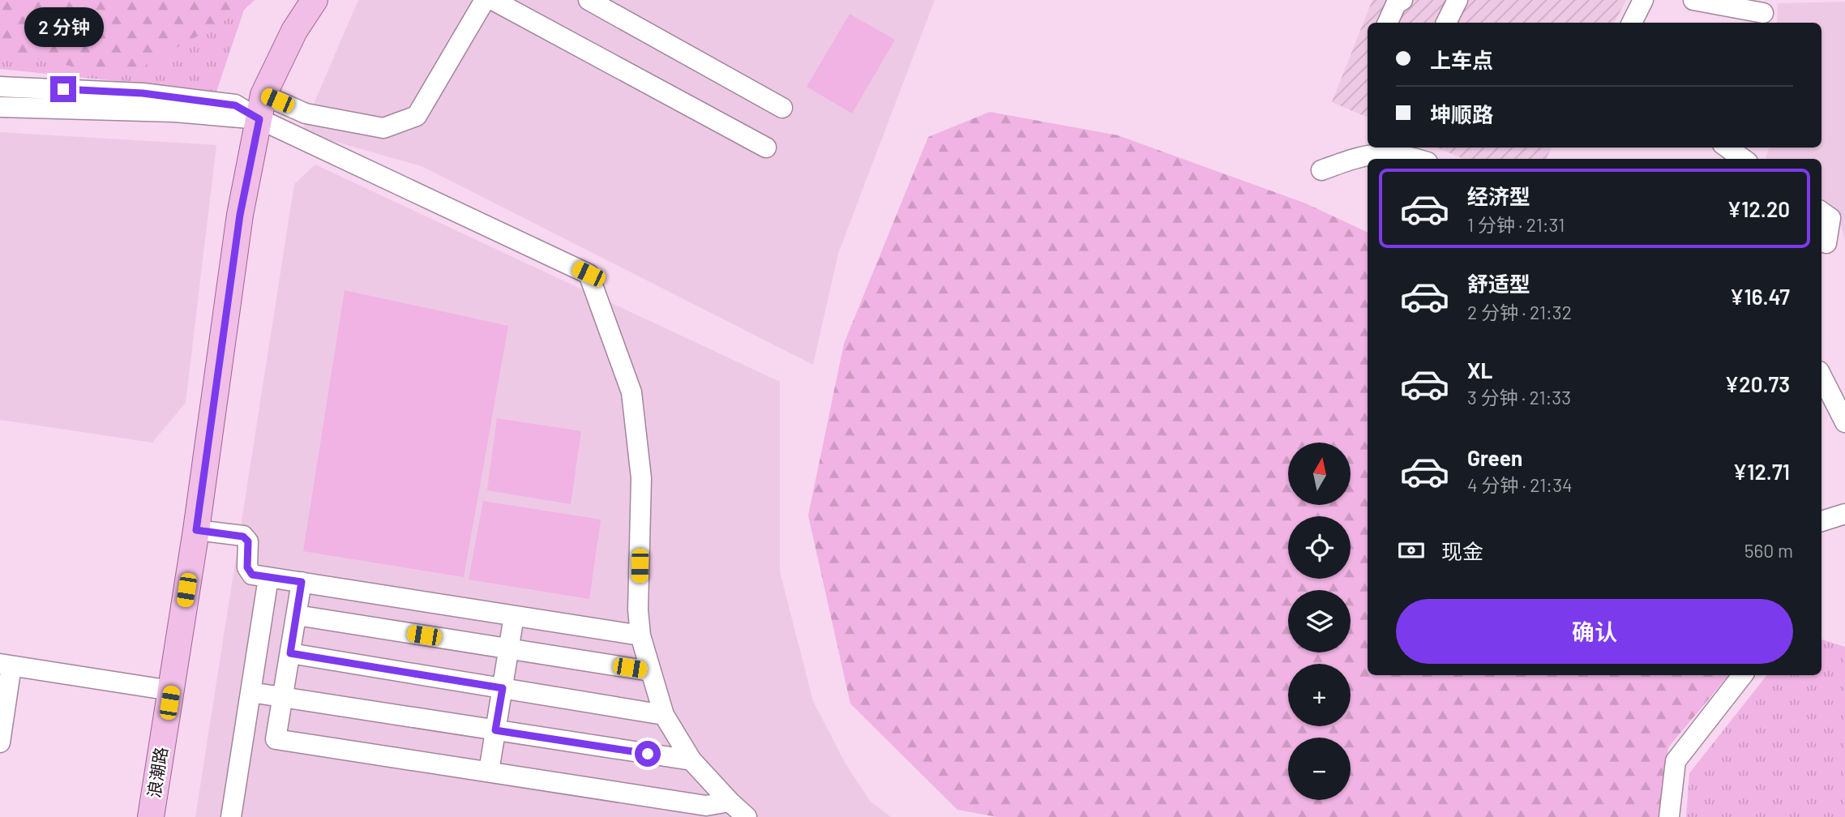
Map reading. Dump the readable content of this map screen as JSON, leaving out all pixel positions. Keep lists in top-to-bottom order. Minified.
{"streets":{"main road":["浪潮路"]},"north":"top","page":{"bubble":"2 分钟","banner":["上车点","坤顺路"],"list":[{"name":"经济型","note":"1 分钟 · 21:31","value":"¥12.20"},{"name":"舒适型","note":"2 分钟 · 21:32","value":"¥16.47"},{"name":"XL","note":"3 分钟 · 21:33","value":"¥20.73"},{"name":"Green","note":"4 分钟 · 21:34","value":"¥12.71"}],"map_buttons":["+","−"],"pay":["现金","560 m"],"buttons":"确认"}}
